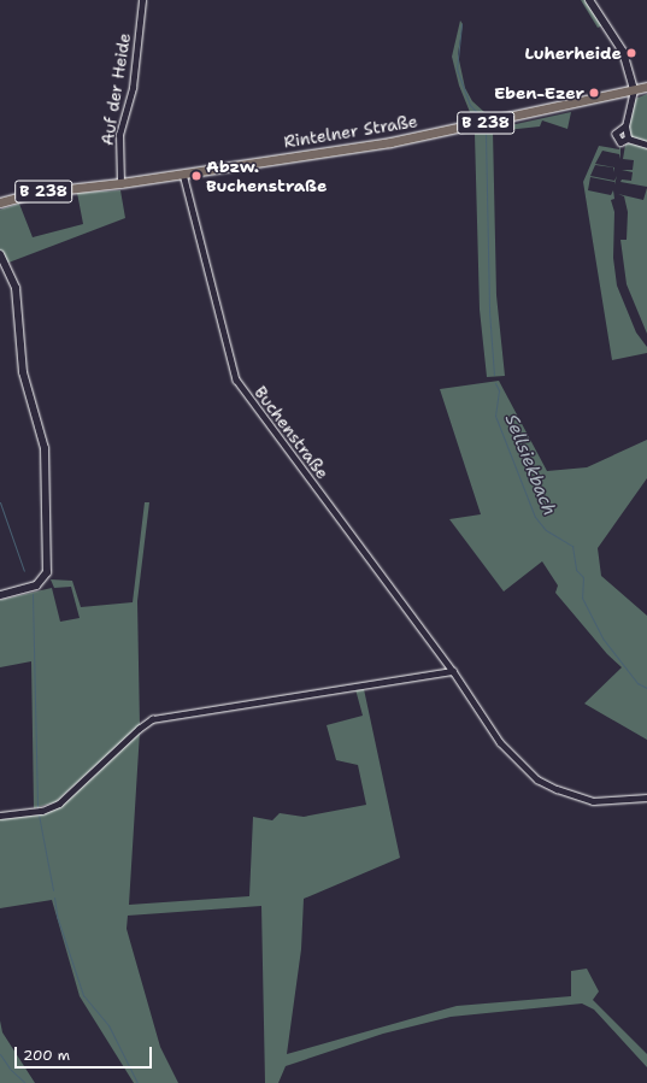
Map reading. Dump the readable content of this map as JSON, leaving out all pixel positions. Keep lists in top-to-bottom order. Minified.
{"streets":{"main road":["B 238","Rintelner Straße"],"street":["Auf der Heide","Buchenstraße"]},"crossings":[["Auf der Heide","Rintelner Straße"],["Rintelner Straße","Buchenstraße"]],"water":["Sellsiekbach"],"places":["Luherheide","Eben-Ezer","Abzw. Buchenstraße"],"scale_bar":"200 m"}
